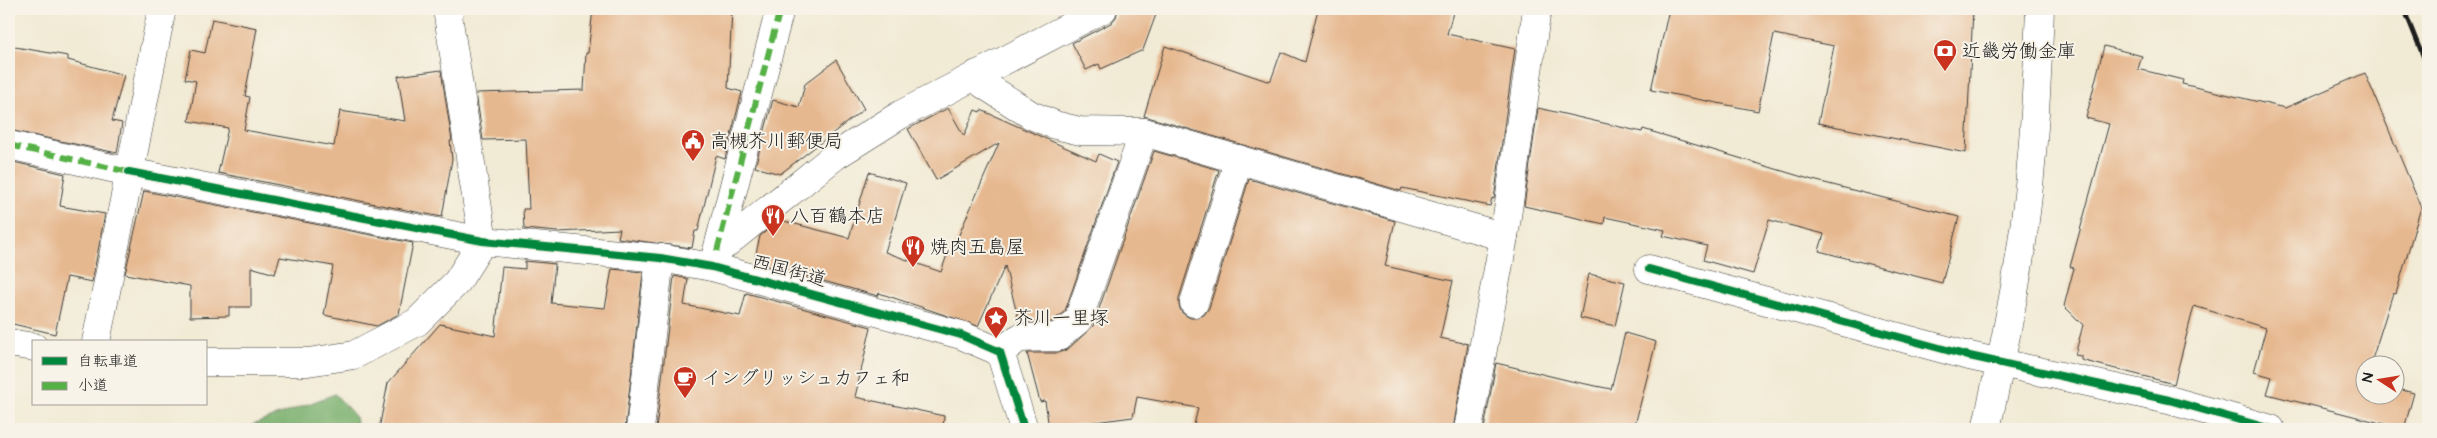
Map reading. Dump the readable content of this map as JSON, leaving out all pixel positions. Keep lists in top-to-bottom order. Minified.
{"streets":{"street":["西国街道"]},"places":{"bank":["近畿労働金庫"],"public building":["高槻芥川郵便局"],"restaurant":["八百鶴本店","焼肉五島屋"],"place":["芥川一里塚"],"cafe":["イングリッシュカフェ和"]},"legend":["自転車道","小道"],"north":"left"}
